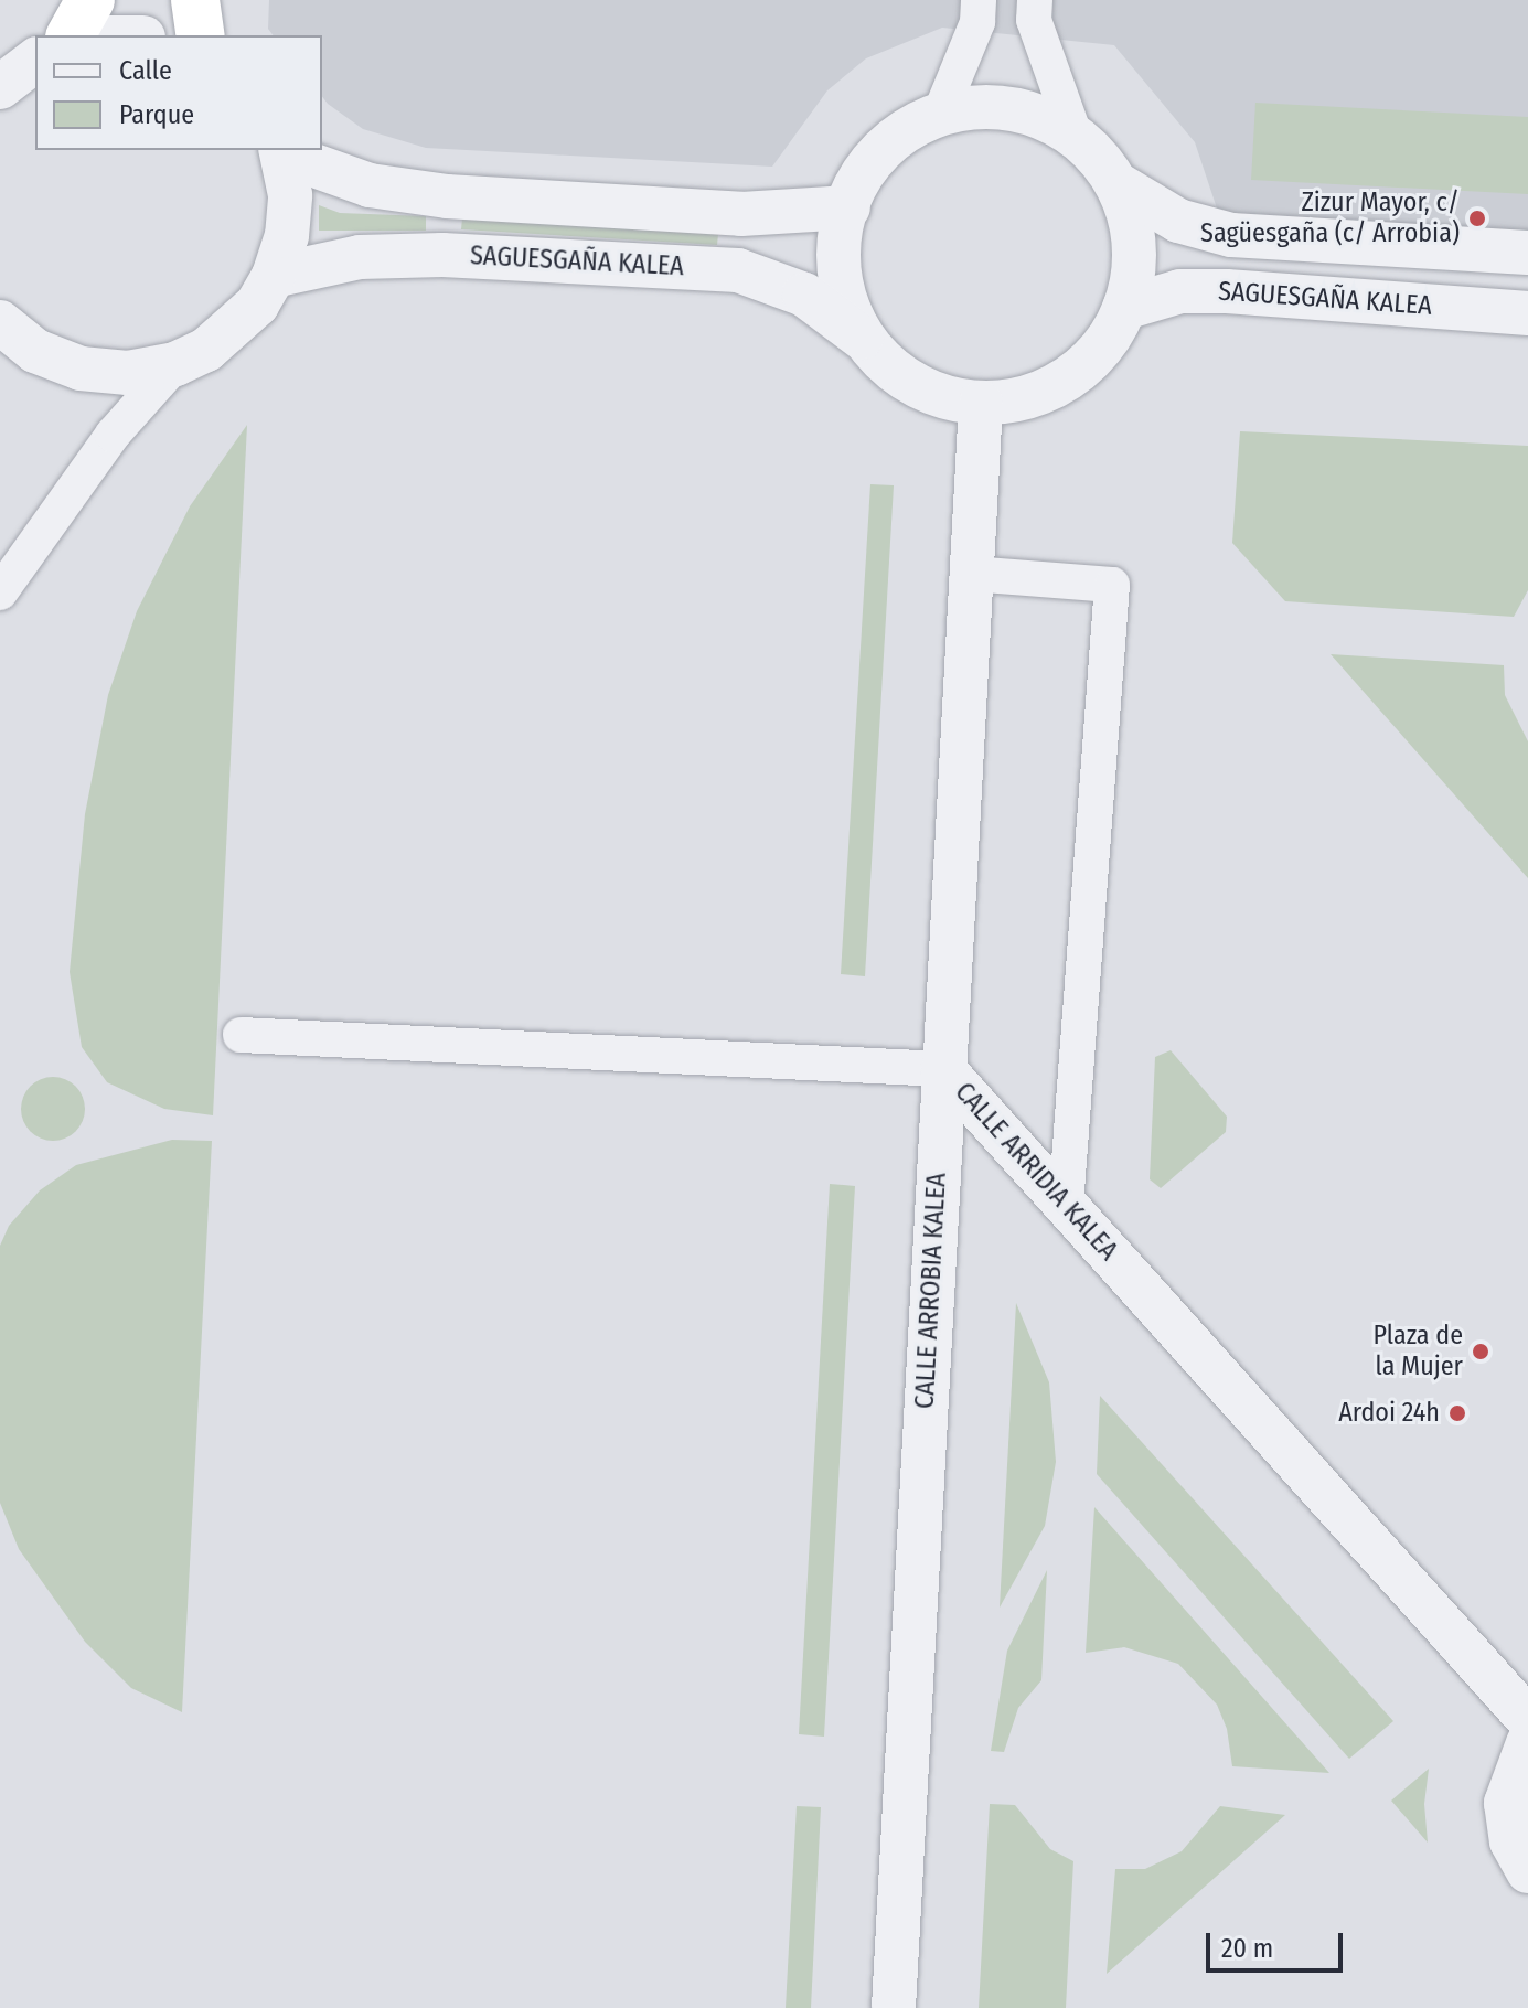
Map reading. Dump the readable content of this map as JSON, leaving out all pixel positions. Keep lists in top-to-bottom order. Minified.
{"streets":{"street":["SAGUESGAÑA KALEA","CALLE ARRIDIA KALEA","CALLE ARROBIA KALEA"]},"crossings":[["SAGUESGAÑA KALEA","CALLE ARROBIA KALEA"],["CALLE ARRIDIA KALEA","CALLE ARROBIA KALEA"]],"places":["Zizur Mayor, c/ Sagüesgaña (c/ Arrobia)","Plaza de la Mujer","Ardoi 24h"],"legend":["Calle","Parque"],"scale_bar":"20 m"}
